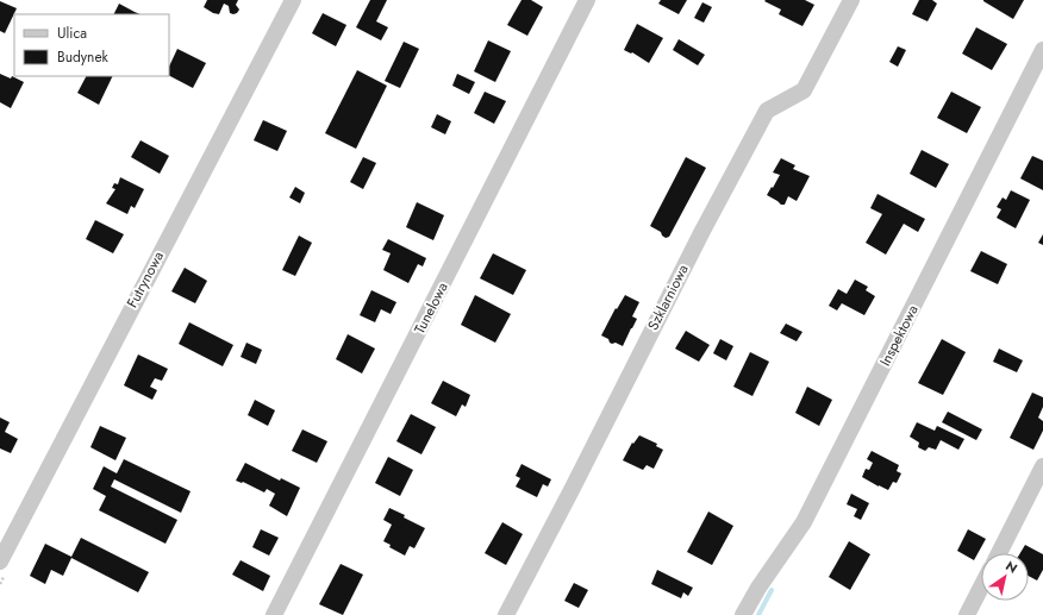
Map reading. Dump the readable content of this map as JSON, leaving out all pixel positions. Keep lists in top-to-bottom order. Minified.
{"streets":{"street":["Futrynowa","Szklarniowa","Tunelowa","Inspektowa"]},"legend":["Ulica","Budynek"],"north":"top right"}
